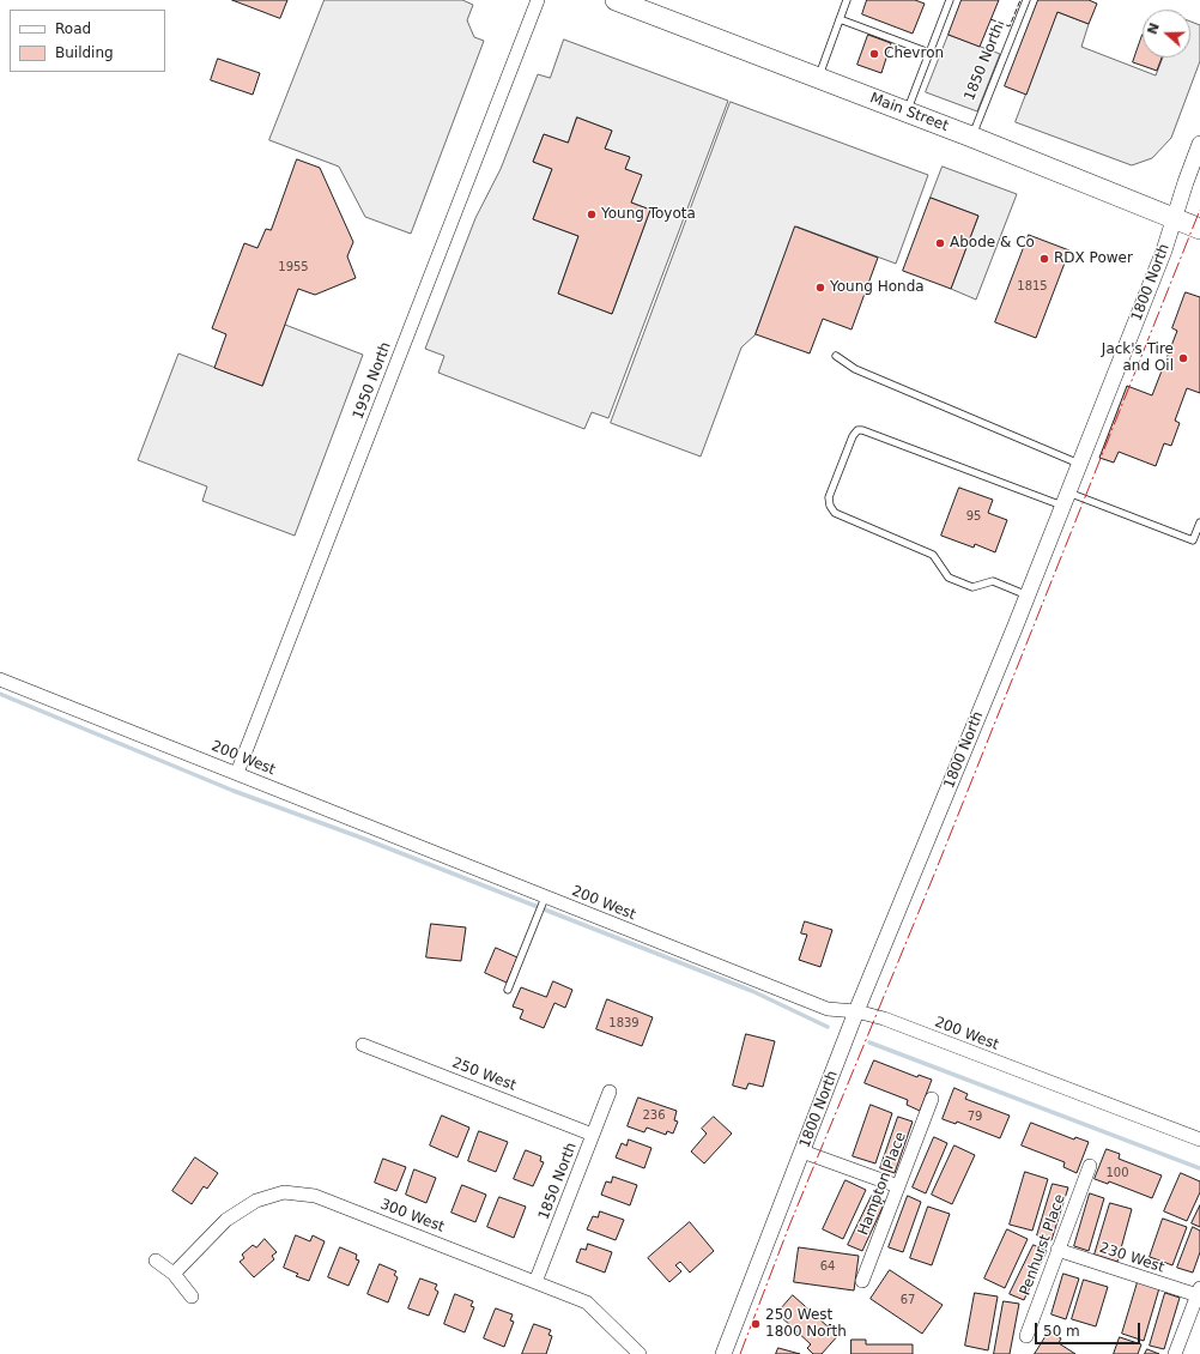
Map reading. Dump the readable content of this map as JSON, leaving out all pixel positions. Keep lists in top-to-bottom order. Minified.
{"streets":{"main road":["Main Street"],"street":["1850 North","1800 North","1950 North","200 West","250 West","Hampton Place","300 West","Penhurst Place","230 West"]},"crossings":[["1850 North","Main Street"],["1850 North","250 West"],["1850 North","300 West"],["Main Street","1800 North"],["1800 North","200 West"],["1950 North","200 West"],["Penhurst Place","230 West"]],"places":["Chevron","Young Toyota","Abode & Co","RDX Power","Young Honda","Jack's Tire and Oil","250 West 1800 North"],"house_numbers":["1955","1815","95","1839","236","79","100","64","67"],"legend":["Road","Building"],"scale_bar":"50 m","north":"left"}
